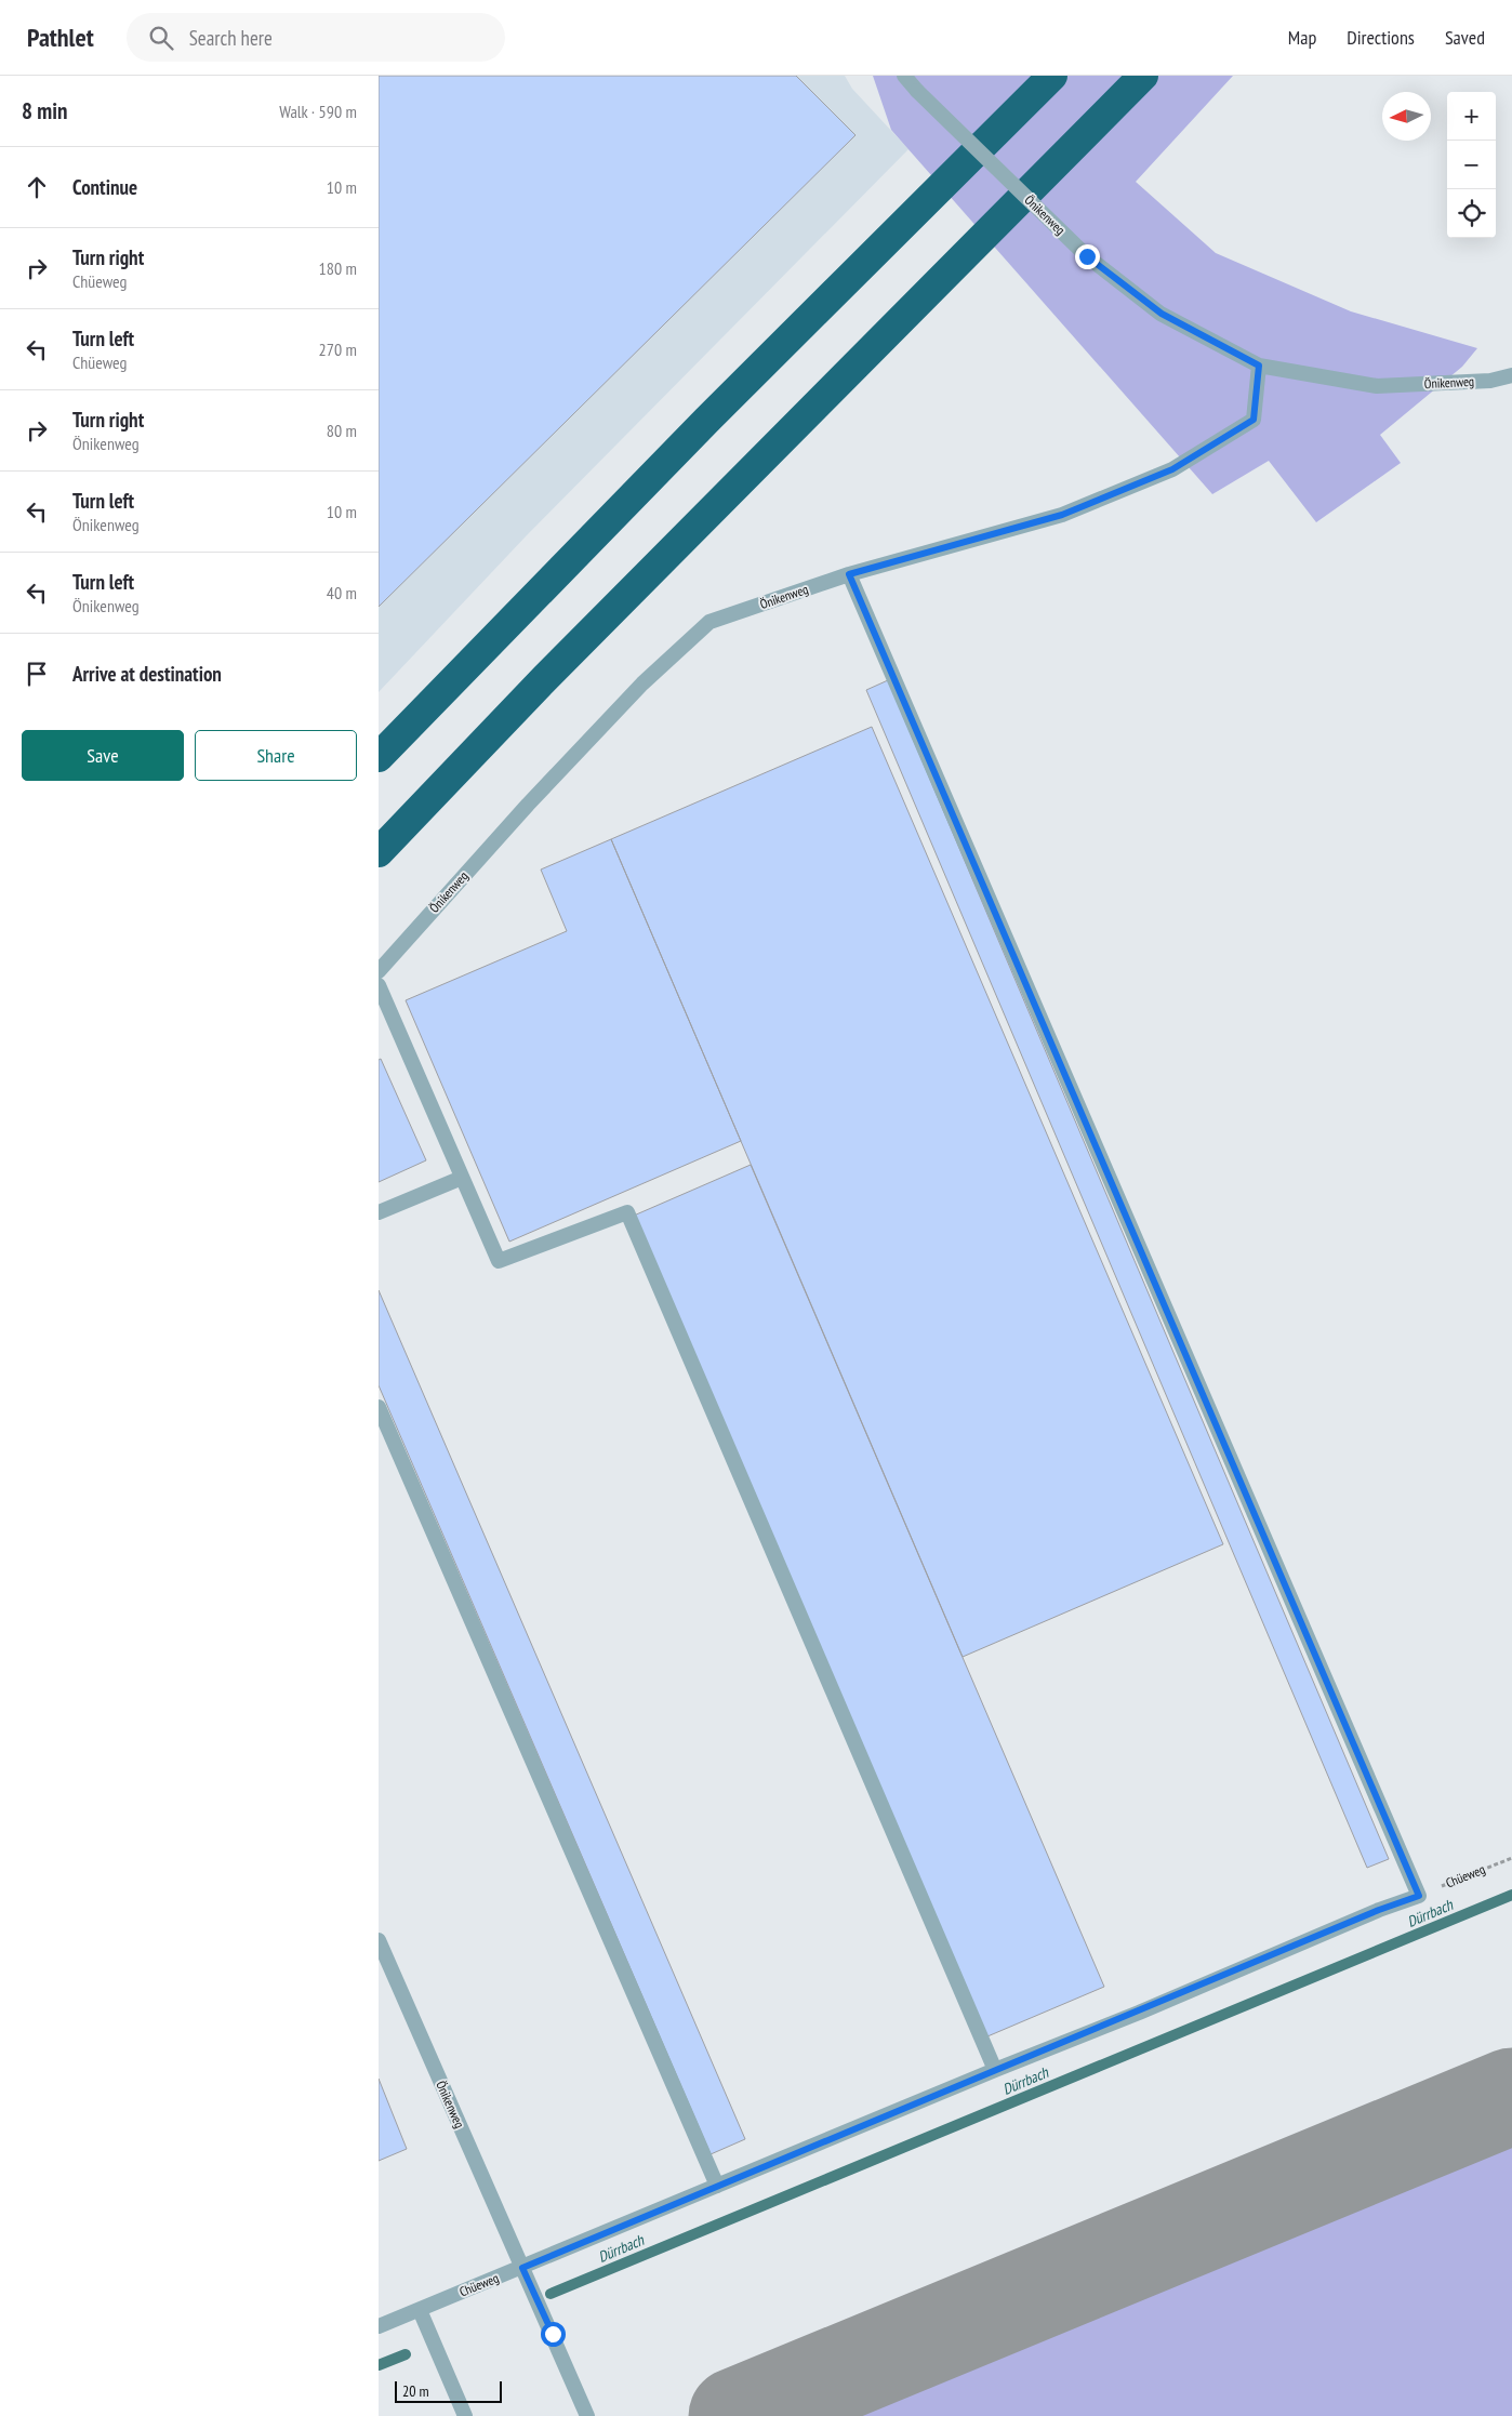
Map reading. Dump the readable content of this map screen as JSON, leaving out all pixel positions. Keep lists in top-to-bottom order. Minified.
{"streets":{"lane":["Önikenweg","Chüeweg"]},"crossings":[["Önikenweg","Chüeweg"]],"water":["Dürrbach"],"scale_bar":"20 m","north":"left","page":{"header":"Pathlet","search":"Search here","nav":["Map","Directions","Saved"],"heading":["8 min","Walk · 590 m"],"map_buttons":["+","−"],"list":[["Continue","10 m"],["Turn right","Chüeweg","180 m"],["Turn left","Chüeweg","270 m"],["Turn right","Önikenweg","80 m"],["Turn left","Önikenweg","10 m"],["Turn left","Önikenweg","40 m"],"Arrive at destination"],"buttons":["Save","Share"],"scale":"20 m"}}
